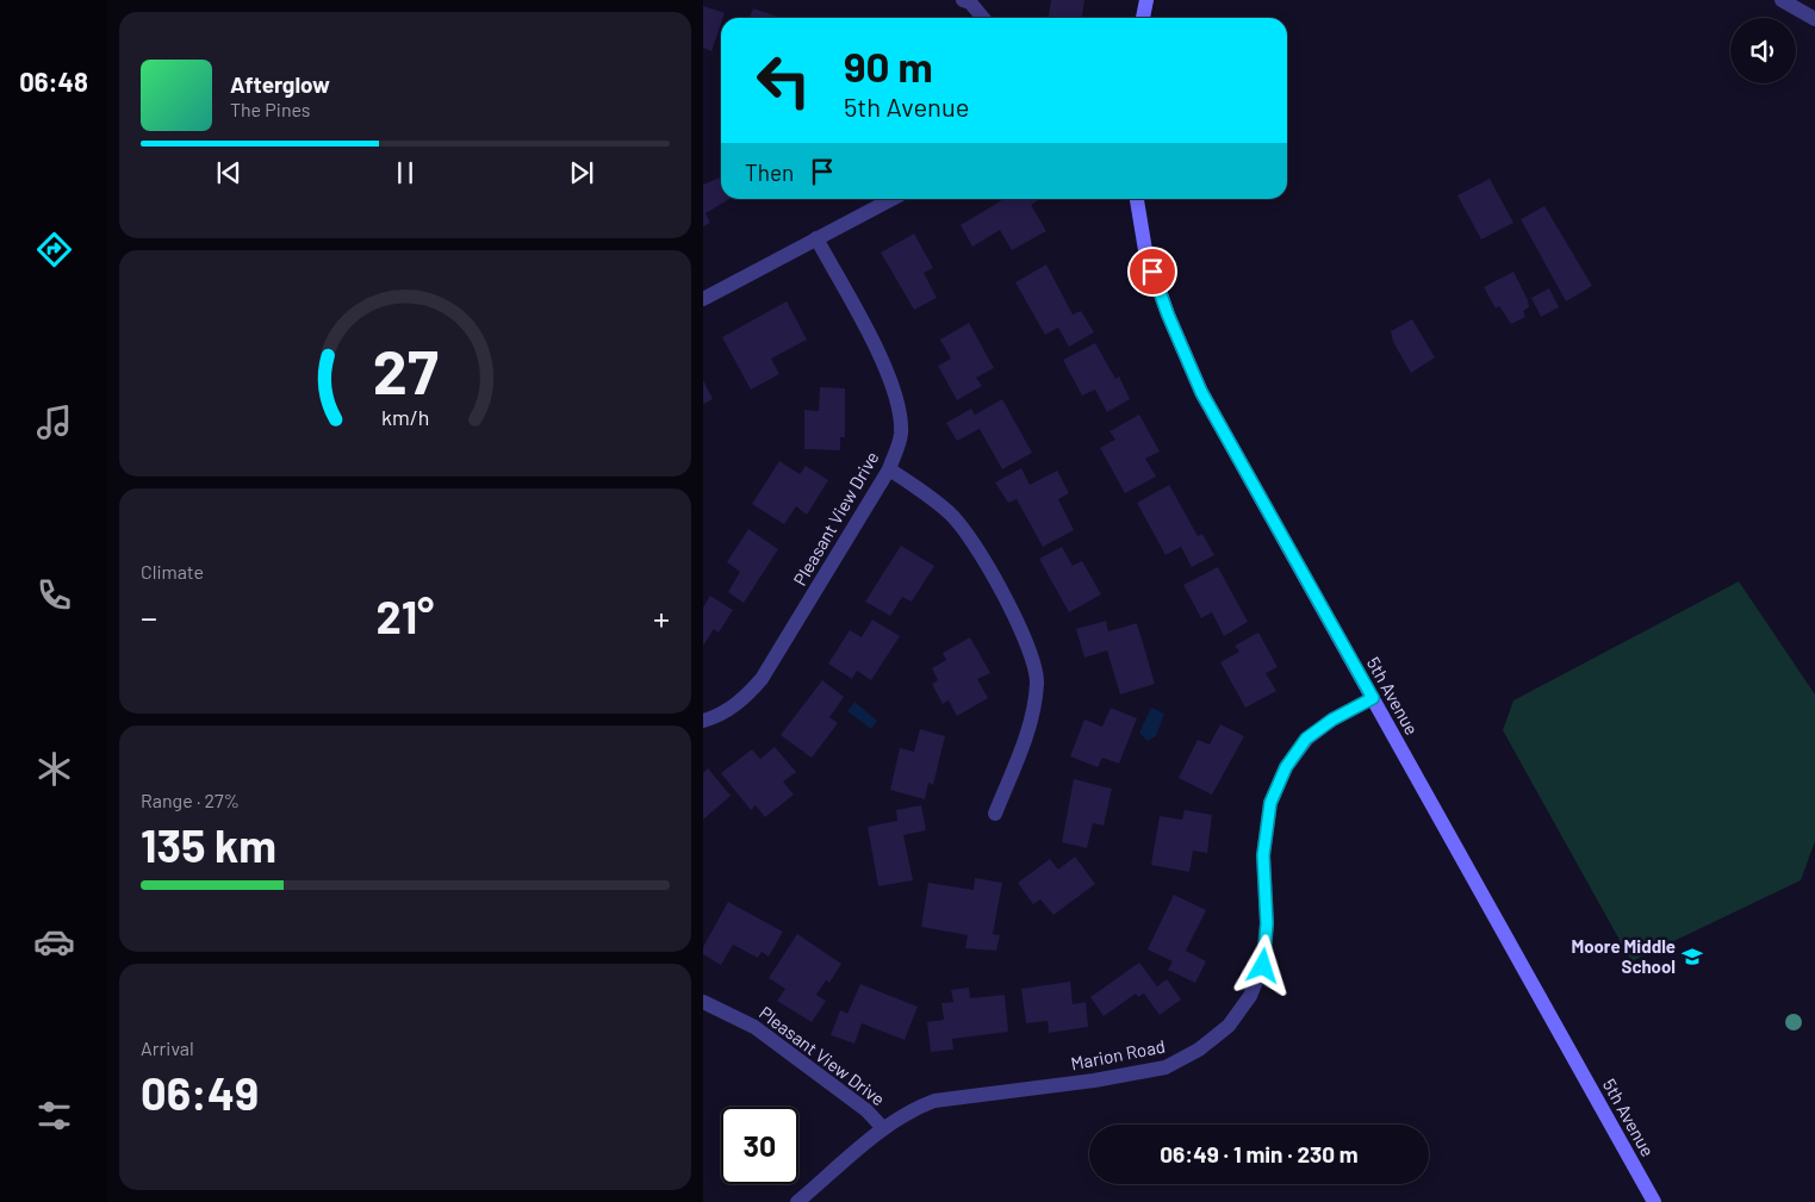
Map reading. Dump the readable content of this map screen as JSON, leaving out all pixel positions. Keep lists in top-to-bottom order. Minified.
{"streets":{"main road":["5th Avenue"],"street":["Pleasant View Drive","Marion Road"]},"crossings":[["Pleasant View Drive","Marion Road"],["5th Avenue","Marion Road"]],"places":{"school or university":["Moore Middle School"]},"page":{"tabs":"06:48","turn":["90 m","5th Avenue"],"song":["Afterglow","The Pines"],"then":"Then","tile":["Climate",["Range · 27%","135 km"],["Arrival","06:49"]],"heat":["−","21°","+"],"limit":"30","trip":"06:49 · 1 min · 230 m","gauge":["27","km/h"]}}
